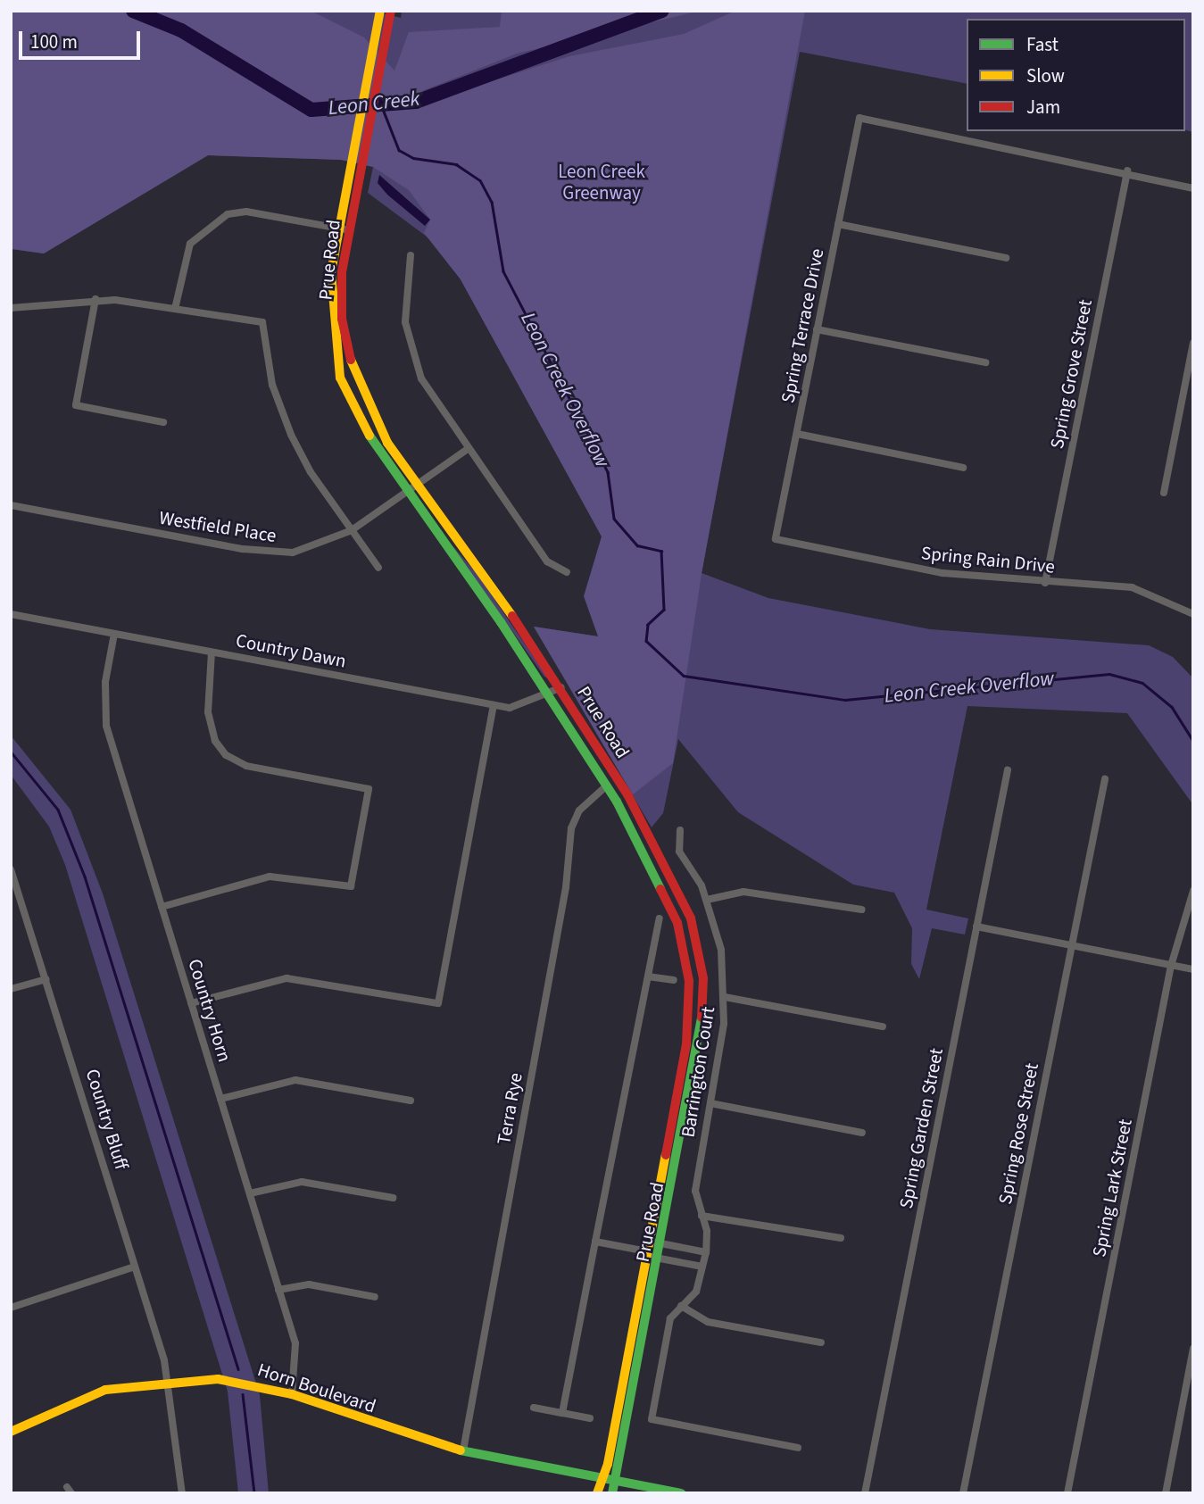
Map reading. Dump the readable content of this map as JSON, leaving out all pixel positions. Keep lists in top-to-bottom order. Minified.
{"streets":{"main road":["Prue Road","Horn Boulevard"],"street":["Spring Terrace Drive","Spring Grove Street","Westfield Place","Spring Rain Drive","Country Dawn","Country Horn","Barrington Court","Terra Rye","Country Bluff","Spring Garden Street","Spring Rose Street","Spring Lark Street"]},"crossings":[["Prue Road","Westfield Place"],["Prue Road","Country Dawn"],["Prue Road","Terra Rye"],["Prue Road","Horn Boulevard"],["Spring Terrace Drive","Spring Grove Street"],["Spring Terrace Drive","Spring Rain Drive"],["Spring Grove Street","Spring Rain Drive"],["Country Dawn","Country Horn"],["Country Horn","Horn Boulevard"],["Terra Rye","Horn Boulevard"],["Country Bluff","Horn Boulevard"]],"water":["Leon Creek","Leon Creek Overflow"],"parks":["Leon Creek Greenway"],"legend":["Fast","Slow","Jam"],"scale_bar":"100 m"}
